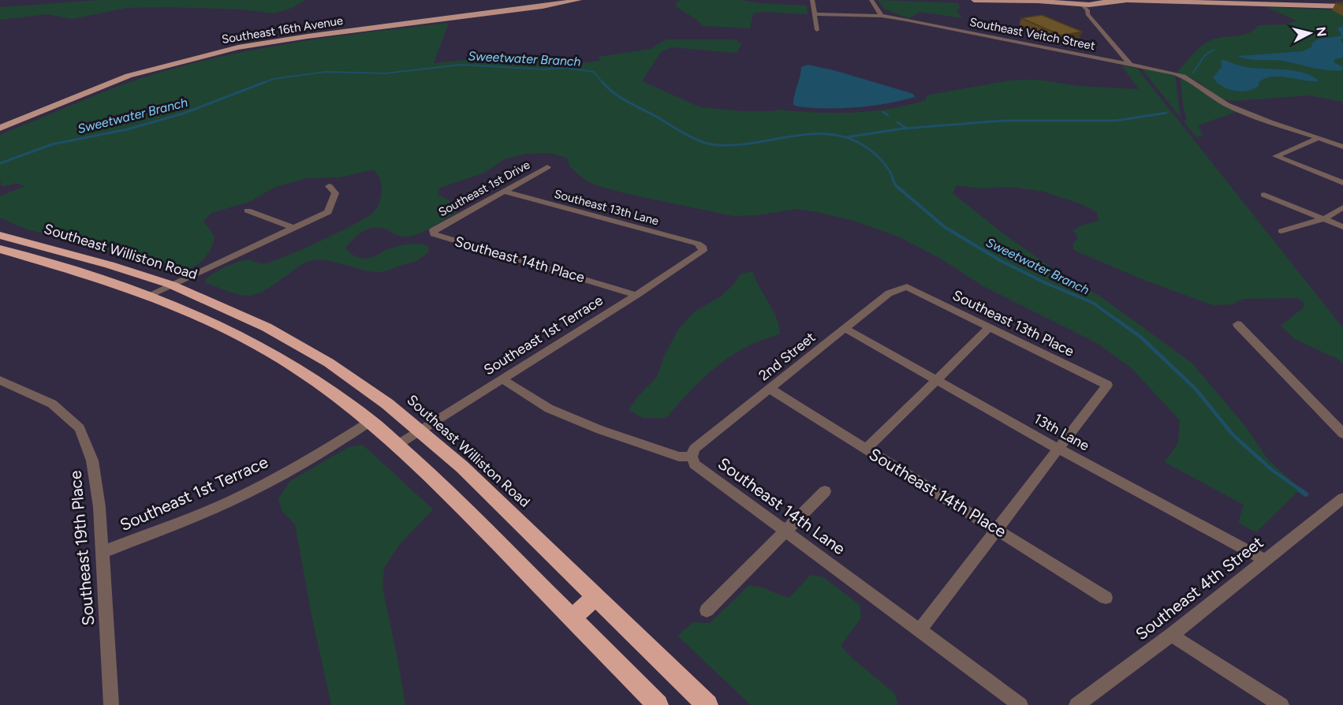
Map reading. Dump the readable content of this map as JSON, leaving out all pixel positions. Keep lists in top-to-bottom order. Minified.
{"streets":{"highway":["Southeast Williston Road"],"main road":["Southeast 16th Avenue"],"street":["Southeast Veitch Street","Southeast 1st Drive","Southeast 13th Lane","Southeast 14th Place","Southeast 13th Place","Southeast 1st Terrace","2nd Street","13th Lane","Southeast 14th Lane","Southeast 19th Place","Southeast 4th Street"]},"crossings":[["Southeast 1st Drive","Southeast 13th Lane"],["Southeast 1st Drive","Southeast 14th Place"],["Southeast 13th Lane","Southeast 1st Terrace"],["Southeast Williston Road","Southeast 1st Terrace"],["Southeast 14th Place","Southeast 1st Terrace"],["Southeast 14th Place","2nd Street"],["Southeast 13th Place","2nd Street"],["Southeast 13th Place","13th Lane"],["Southeast 1st Terrace","Southeast 19th Place"],["2nd Street","13th Lane"],["2nd Street","Southeast 14th Lane"],["13th Lane","Southeast 4th Street"]],"water":["Sweetwater Branch"],"north":"right"}
